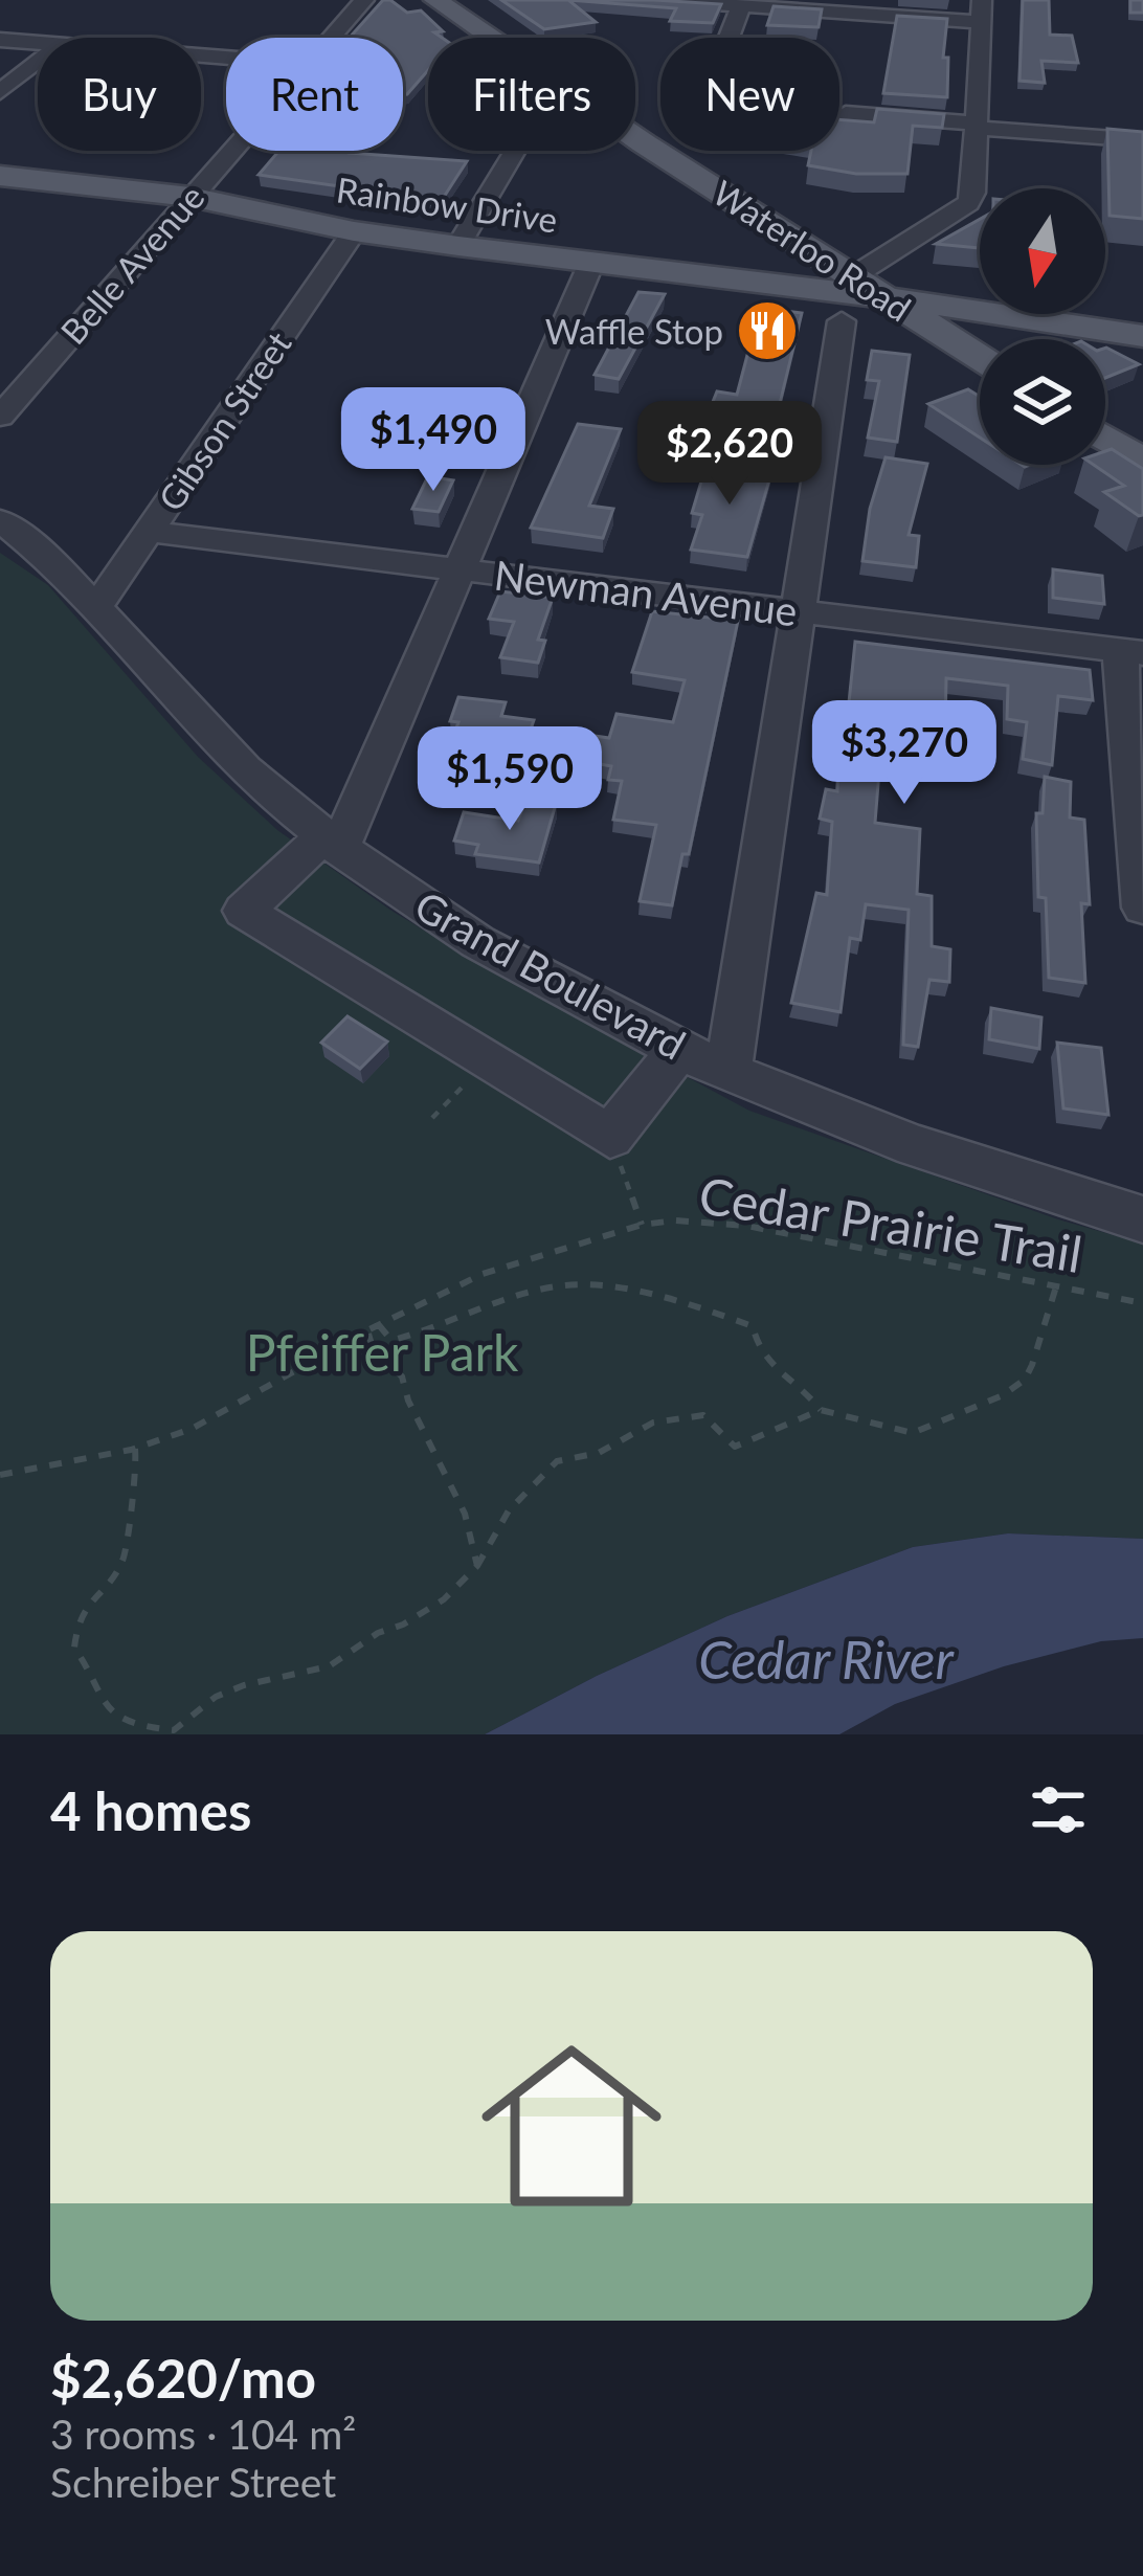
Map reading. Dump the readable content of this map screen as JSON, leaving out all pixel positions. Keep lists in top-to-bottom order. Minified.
{"streets":{"main road":["Rainbow Drive","Waterloo Road"],"street":["Belle Avenue","Gibson Street","Newman Avenue","Grand Boulevard"],"path":["Cedar Prairie Trail"]},"crossings":[["Rainbow Drive","Waterloo Road"],["Rainbow Drive","Belle Avenue"],["Rainbow Drive","Gibson Street"],["Gibson Street","Newman Avenue"],["Gibson Street","Grand Boulevard"]],"water":["Cedar River"],"parks":["Pfeiffer Park"],"places":{"restaurant":["Waffle Stop"]},"north":"bottom","page":{"chip":["Buy","Rent","Filters","New"],"price":["$1,490","$2,620","$3,270","$1,590"],"heading":"4 homes","list":[{"name":"$2,620/mo","note":"3 rooms · 104 m² · Schreiber Street"}]}}
